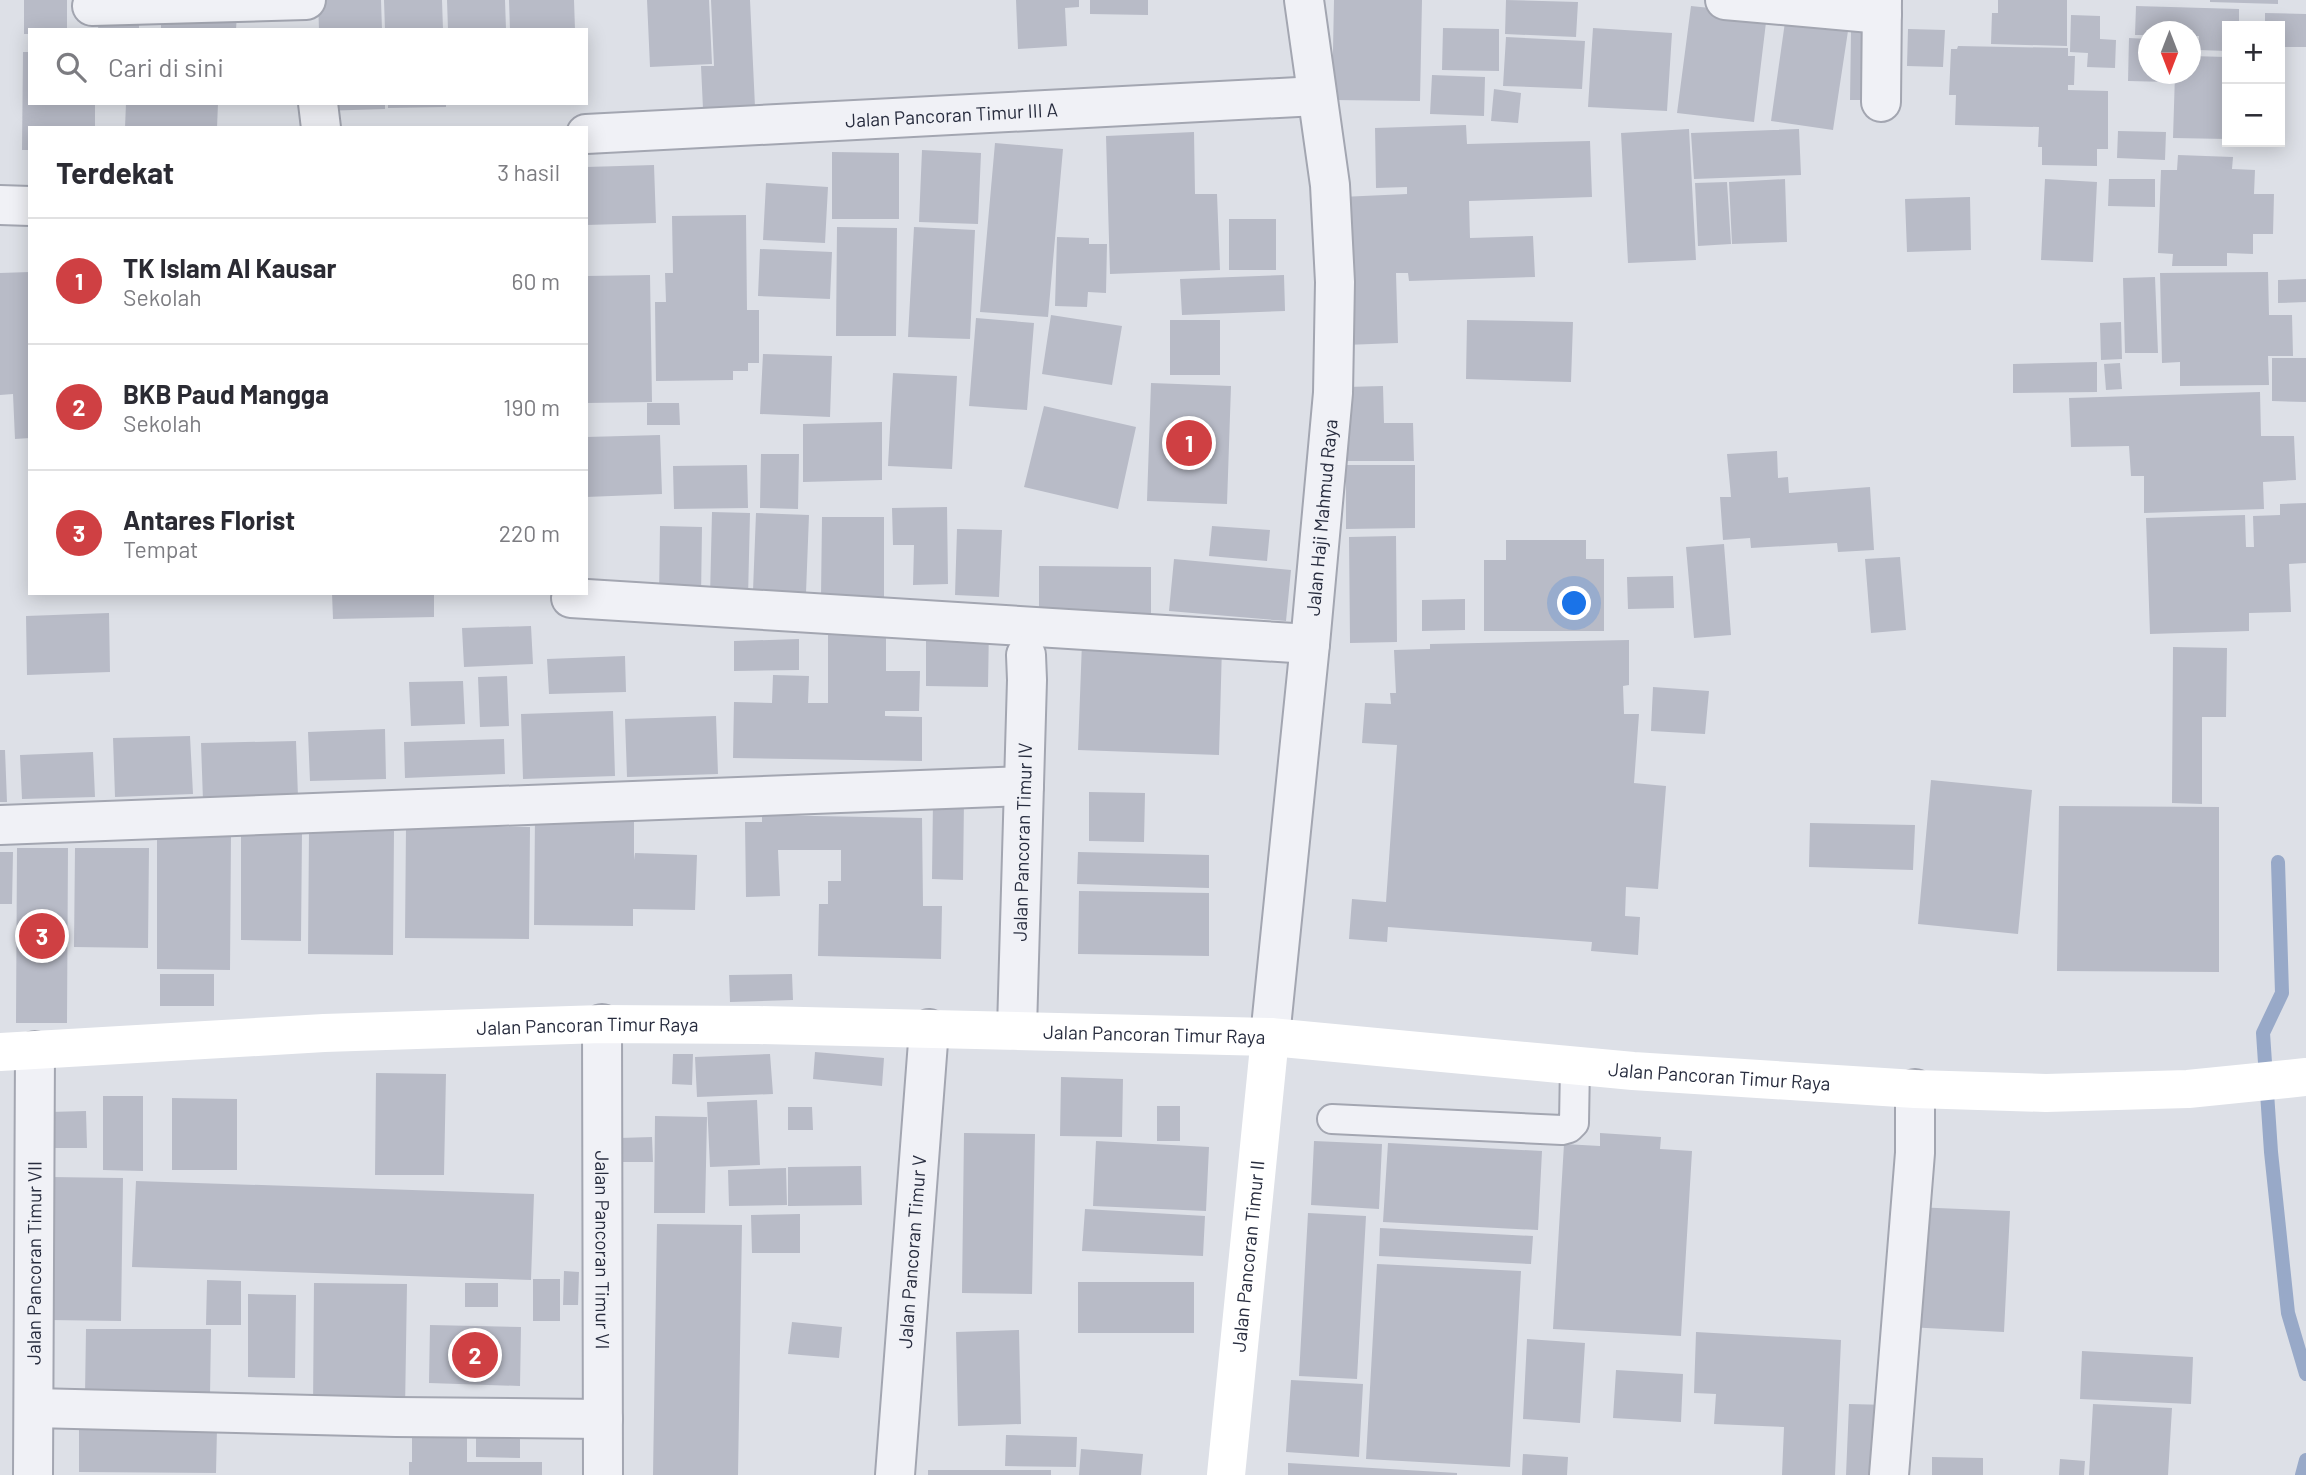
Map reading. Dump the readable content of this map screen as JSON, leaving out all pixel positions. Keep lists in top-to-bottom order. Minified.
{"streets":{"street":["Jalan Pancoran Timur III A","Jalan Haji Mahmud Raya","Jalan Pancoran Timur IV","Jalan Pancoran Timur Raya","Jalan Pancoran Timur VI","Jalan Pancoran Timur V","Jalan Pancoran Timur II","Jalan Pancoran Timur VII"]},"crossings":[["Jalan Pancoran Timur III A","Jalan Haji Mahmud Raya"],["Jalan Haji Mahmud Raya","Jalan Pancoran Timur Raya"],["Jalan Haji Mahmud Raya","Jalan Pancoran Timur II"],["Jalan Pancoran Timur IV","Jalan Pancoran Timur Raya"],["Jalan Pancoran Timur Raya","Jalan Pancoran Timur VI"],["Jalan Pancoran Timur Raya","Jalan Pancoran Timur V"],["Jalan Pancoran Timur Raya","Jalan Pancoran Timur II"],["Jalan Pancoran Timur Raya","Jalan Pancoran Timur VII"]],"north":"bottom","page":{"map_buttons":["+","−"],"search":"Cari di sini","heading":["Terdekat","3 hasil"],"list":[{"mark":"1","name":"TK Islam Al Kausar","note":"Sekolah","value":"60 m"},{"mark":"2","name":"BKB Paud Mangga","note":"Sekolah","value":"190 m"},{"mark":"3","name":"Antares Florist","note":"Tempat","value":"220 m"}],"pins":["1","3","2"]}}
